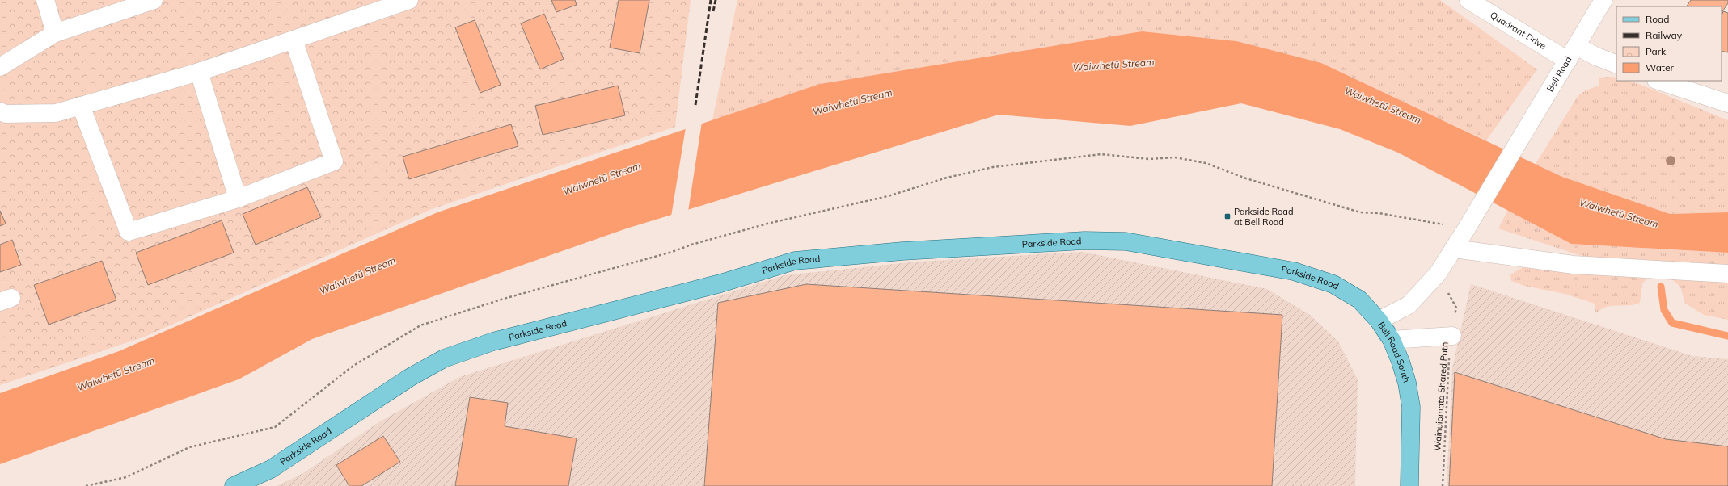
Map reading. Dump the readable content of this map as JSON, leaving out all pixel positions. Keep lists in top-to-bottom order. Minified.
{"streets":{"main road":["Parkside Road","Bell Road South"],"street":["Quadrant Drive","Bell Road"],"path":["Wainuiomata Shared Path"]},"crossings":[["Quadrant Drive","Bell Road"],["Bell Road","Bell Road South"],["Parkside Road","Bell Road South"],["Bell Road South","Wainuiomata Shared Path"]],"water":["Waiwhetū Stream"],"places":{"transit":["Parkside Road at Bell Road"]},"legend":["Road","Railway","Park","Water"]}
